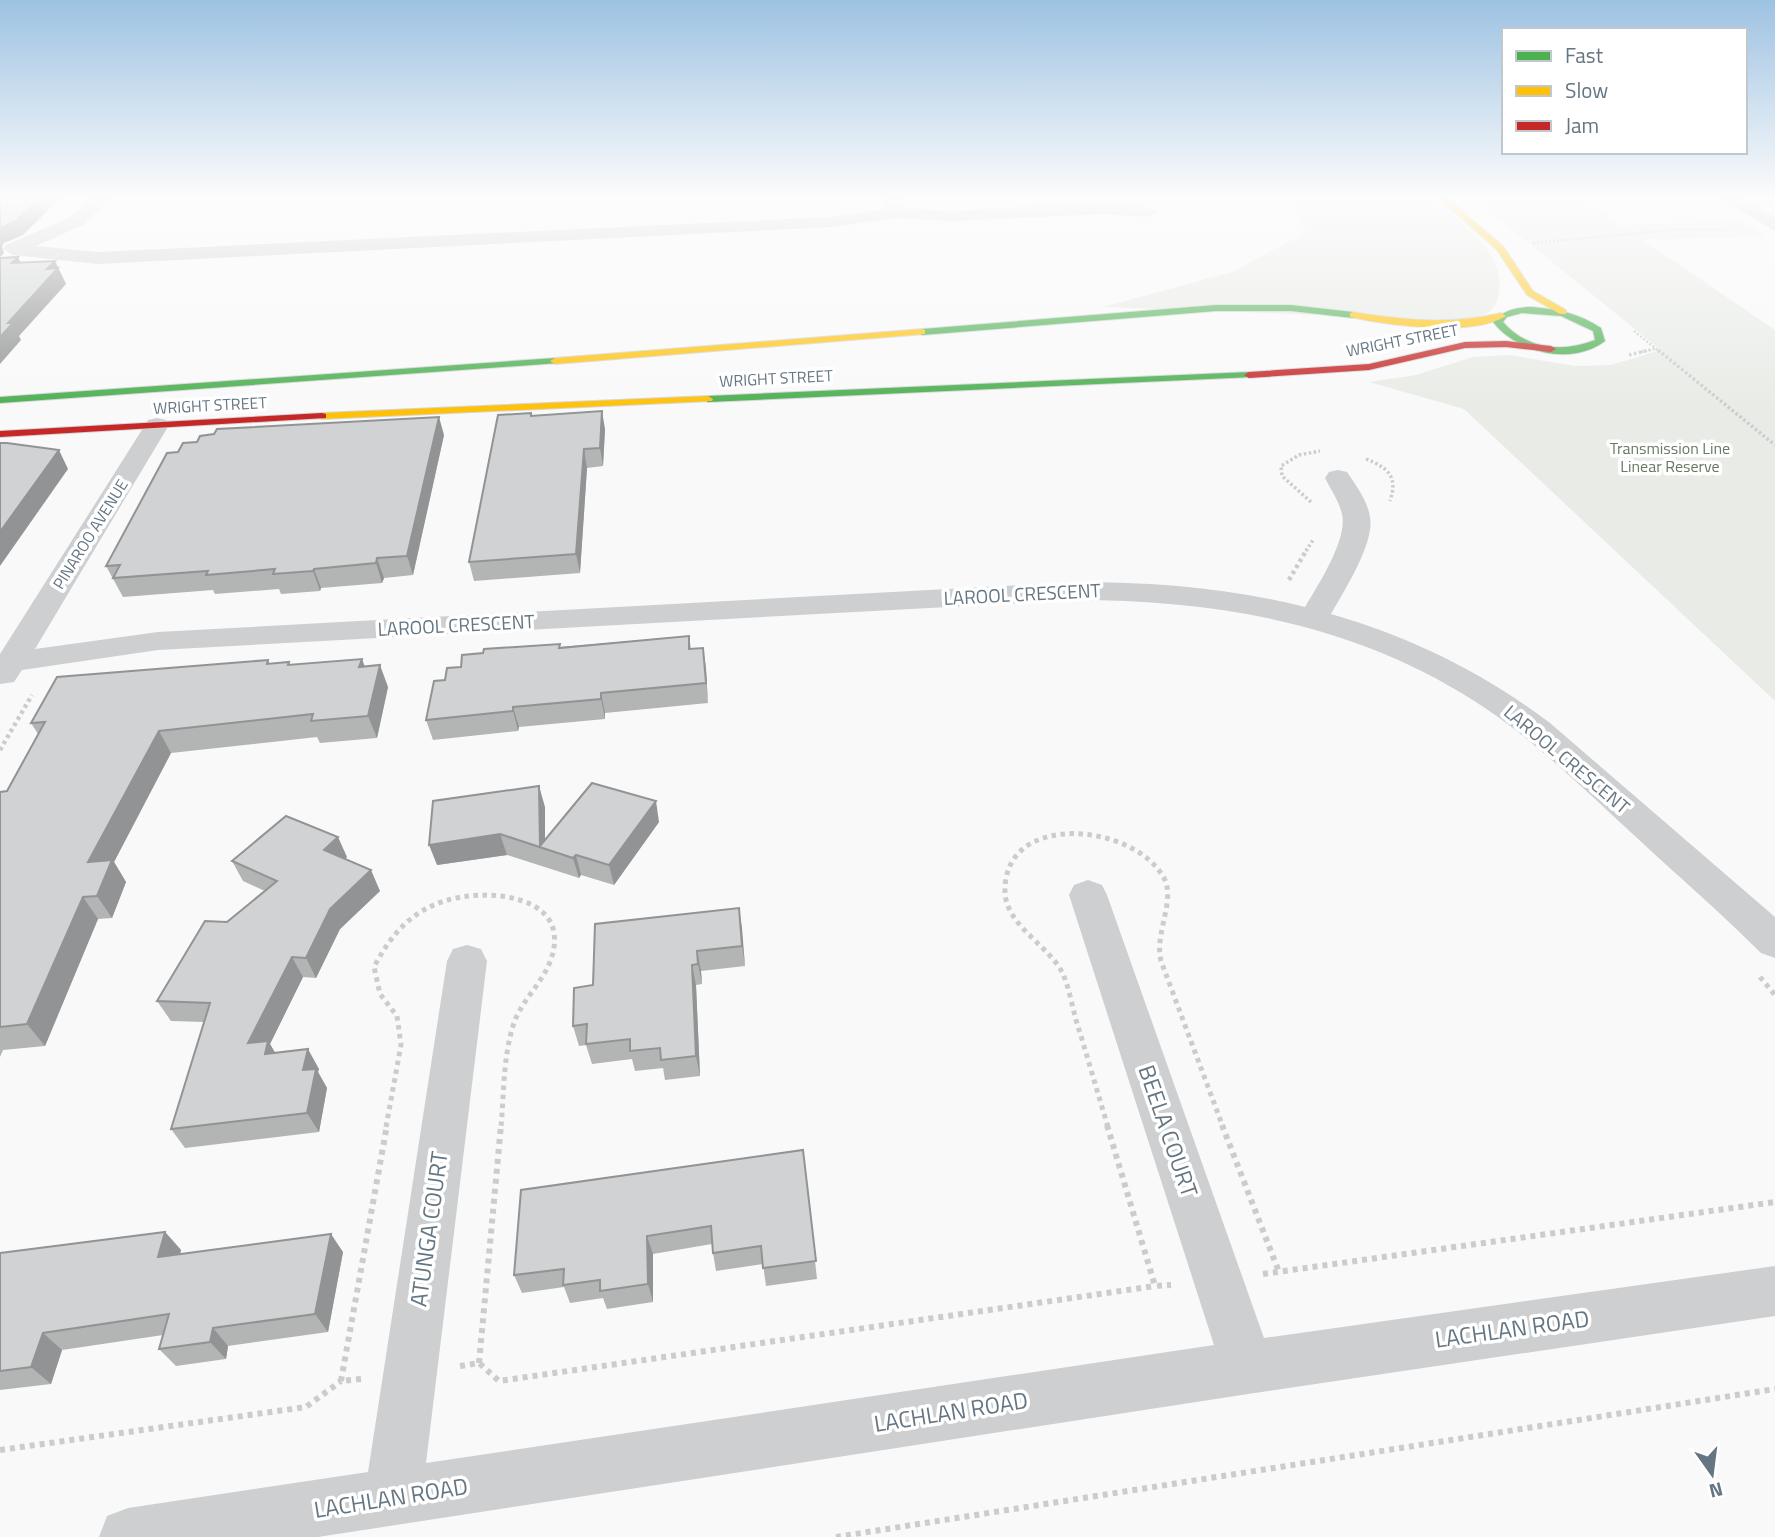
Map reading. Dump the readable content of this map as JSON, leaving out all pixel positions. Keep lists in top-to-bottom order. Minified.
{"streets":{"street":["WRIGHT STREET","PINAROO AVENUE","LAROOL CRESCENT","BEELA COURT","ATUNGA COURT","LACHLAN ROAD"]},"crossings":[["WRIGHT STREET","PINAROO AVENUE"],["PINAROO AVENUE","LAROOL CRESCENT"],["BEELA COURT","LACHLAN ROAD"],["ATUNGA COURT","LACHLAN ROAD"]],"parks":["Transmission Line Linear Reserve"],"legend":["Fast","Slow","Jam"],"north":"bottom"}
